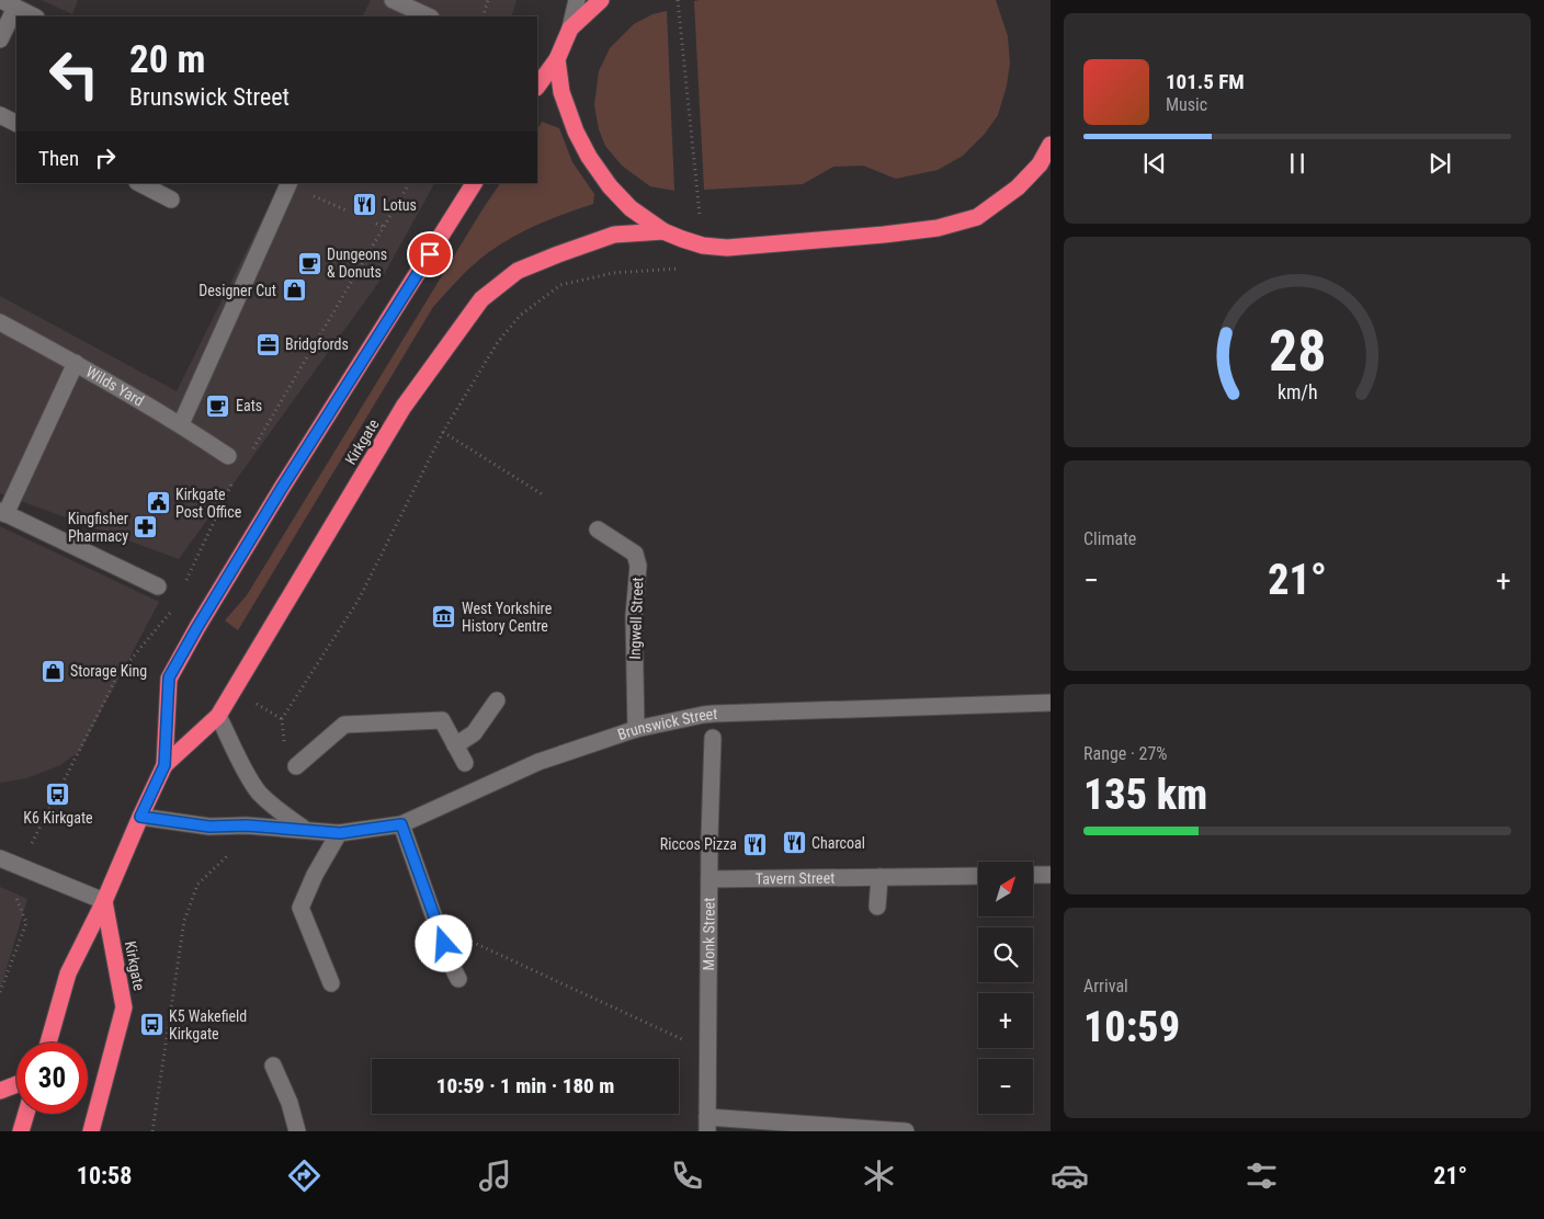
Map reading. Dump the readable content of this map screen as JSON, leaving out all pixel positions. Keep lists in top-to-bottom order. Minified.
{"streets":{"highway":["Kirkgate"],"street":["Wilds Yard","Ingwell Street","Brunswick Street","Tavern Street","Monk Street"]},"crossings":[["Kirkgate","Brunswick Street"],["Ingwell Street","Brunswick Street"],["Tavern Street","Monk Street"]],"places":{"restaurant":["Lotus","Charcoal","Riccos Pizza"],"cafe":["Dungeons & Donuts","Eats"],"shop":["Designer Cut","Storage King"],"office":["Bridgfords"],"public building":["Kirkgate Post Office"],"pharmacy":["Kingfisher Pharmacy"],"museum":["West Yorkshire History Centre"],"bus stop":["K6 Kirkgate","K5 Wakefield Kirkgate"]},"north":"top right","page":{"turn":["20 m","Brunswick Street"],"song":["101.5 FM","Music"],"then":"Then","tile":["Climate",["Range · 27%","135 km"],["Arrival","10:59"]],"heat":["−","21°","+"],"map_buttons":["+","−"],"limit":"30","trip":"10:59 · 1 min · 180 m","tabs":["10:58","21°"],"gauge":["28","km/h"]}}
